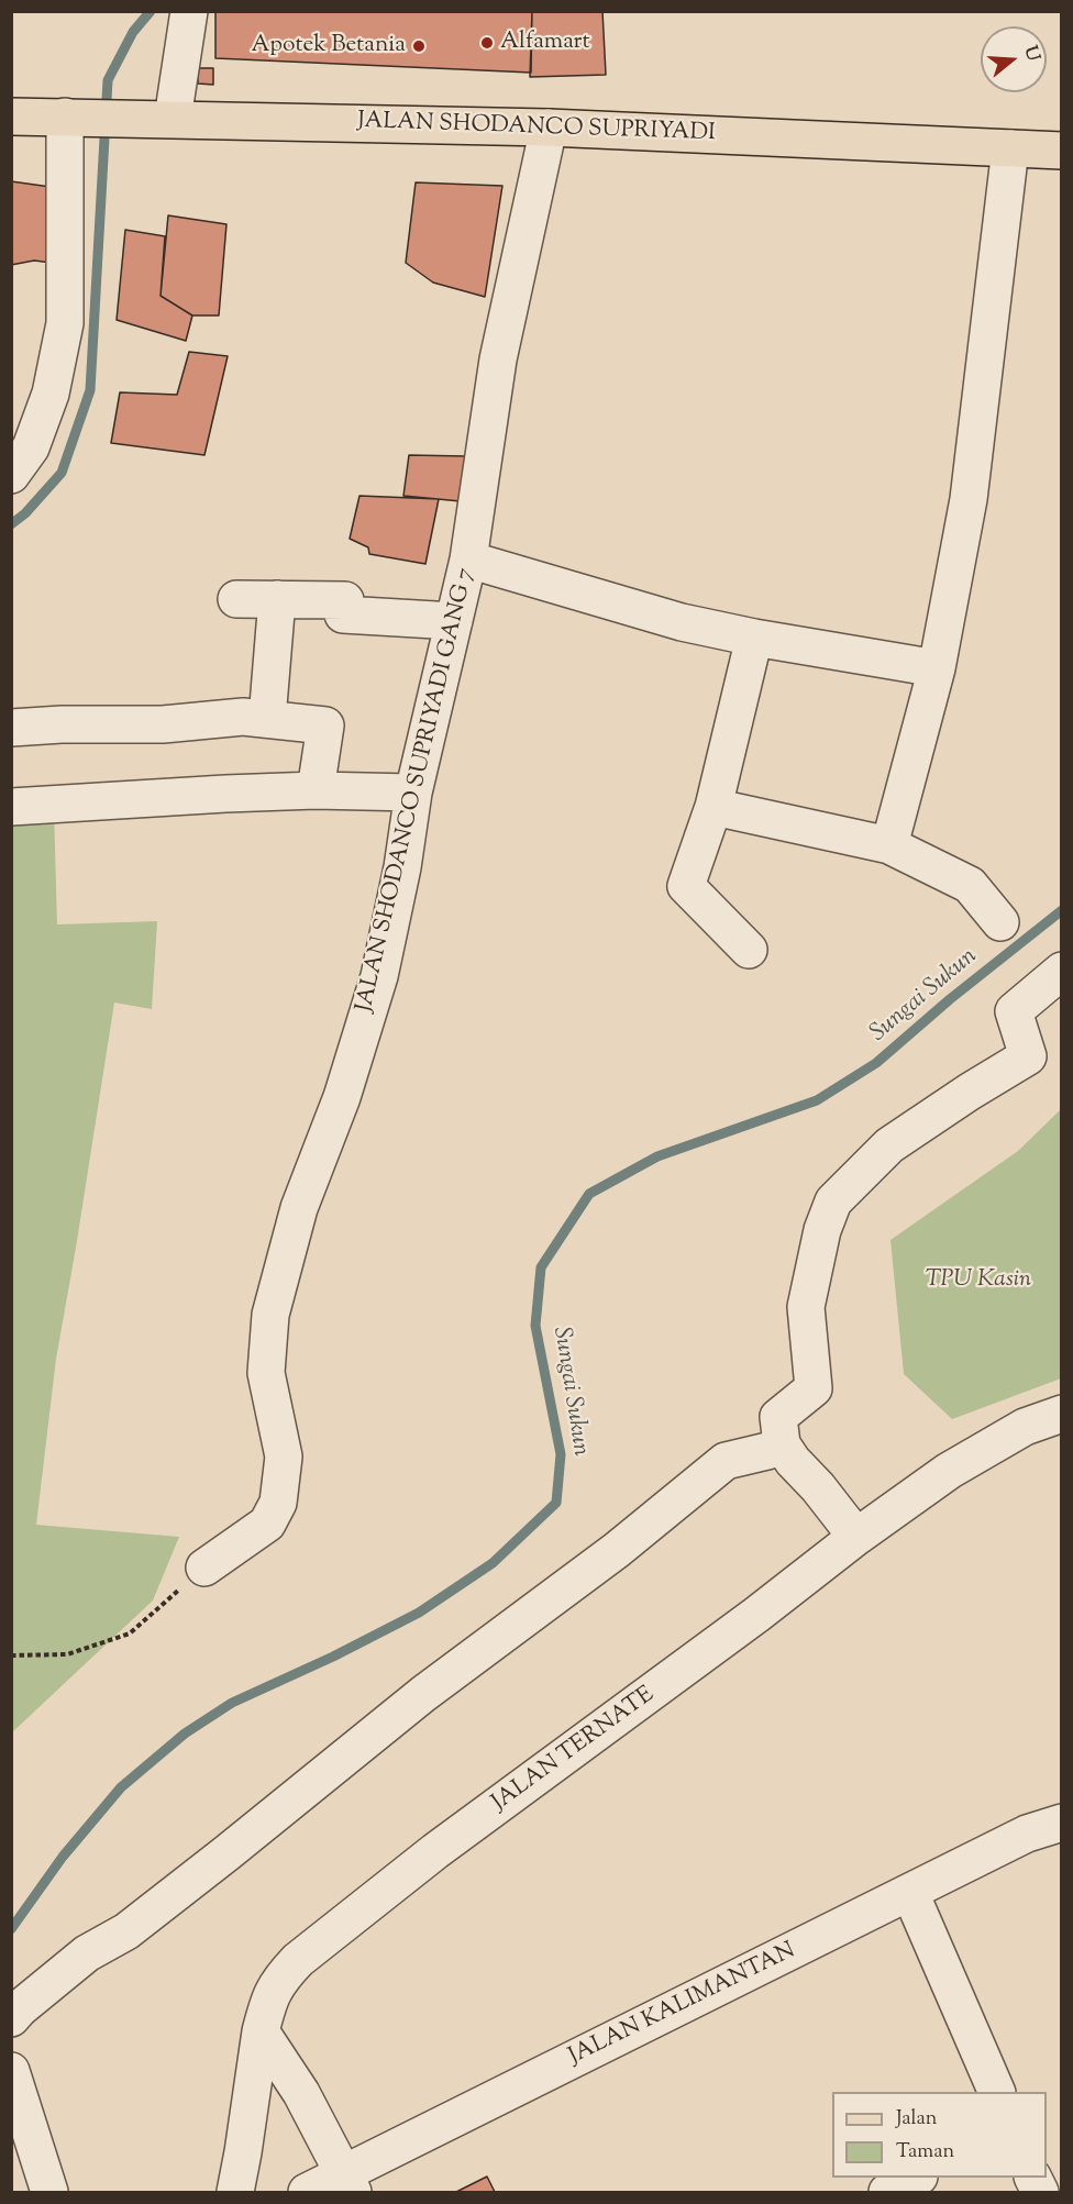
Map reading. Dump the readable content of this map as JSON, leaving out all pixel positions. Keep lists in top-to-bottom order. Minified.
{"streets":{"main road":["JALAN SHODANCO SUPRIYADI"],"street":["JALAN SHODANCO SUPRIYADI GANG 7","JALAN TERNATE","JALAN KALIMANTAN"]},"crossings":[["JALAN SHODANCO SUPRIYADI","JALAN SHODANCO SUPRIYADI GANG 7"]],"water":["Sungai Sukun"],"parks":["TPU Kasin"],"places":["Alfamart","Apotek Betania"],"legend":["Jalan","Taman"],"north":"right"}
